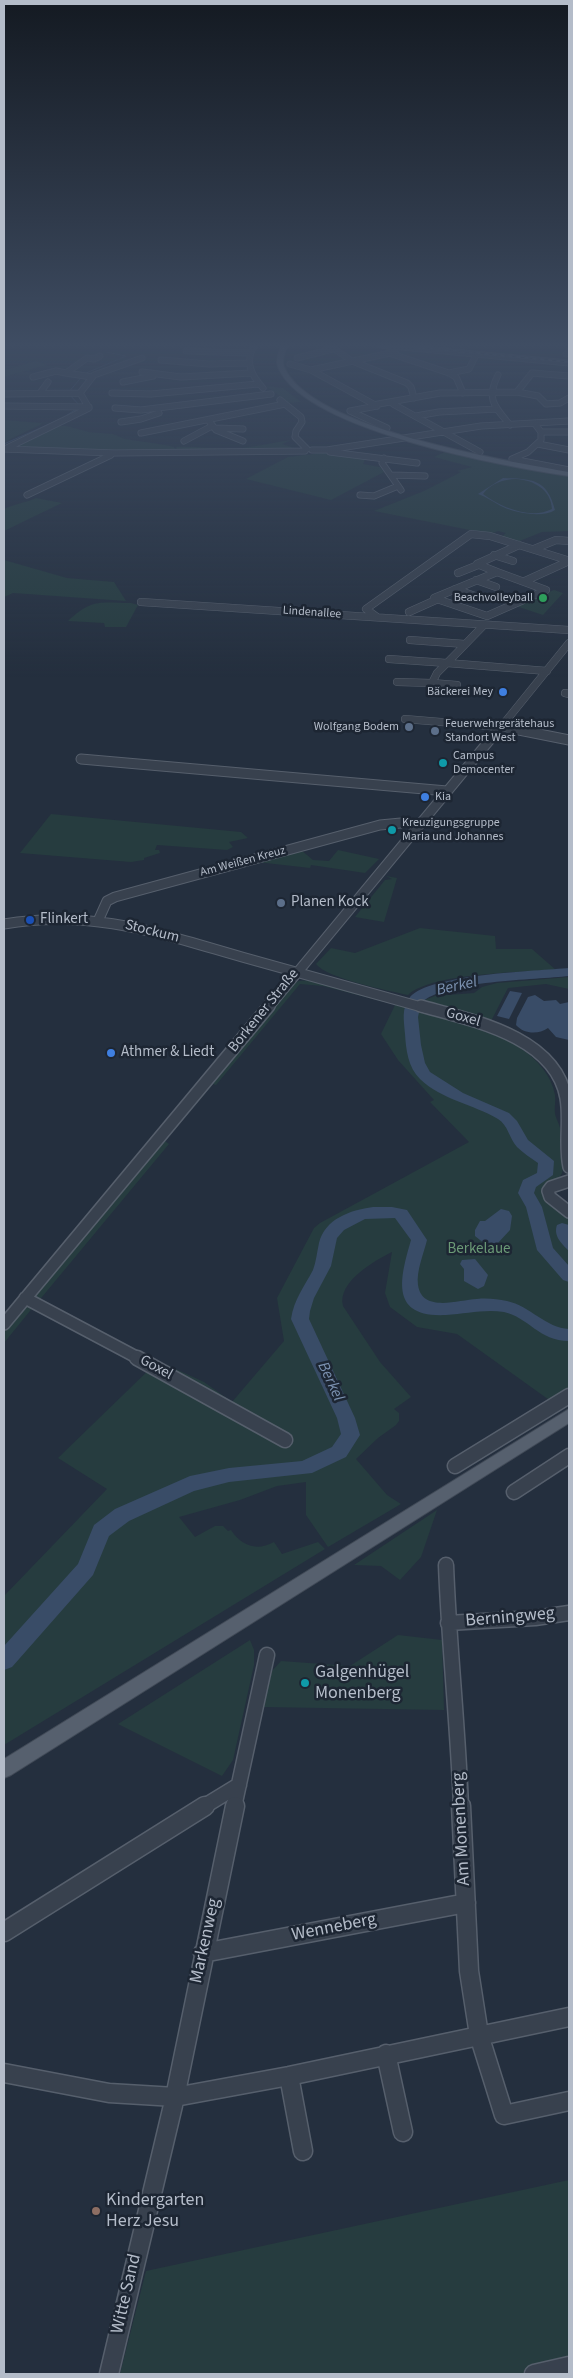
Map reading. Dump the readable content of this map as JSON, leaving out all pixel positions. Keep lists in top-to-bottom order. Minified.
{"streets":{"street":["Lindenallee","Am Weißen Kreuz","Stockum","Borkener Straße","Goxel","Berningweg","Am Monenberg","Wenneberg","Markenweg","Witte Sand"]},"crossings":[["Am Weißen Kreuz","Stockum"],["Stockum","Borkener Straße"],["Stockum","Goxel"],["Borkener Straße","Goxel"],["Berningweg","Am Monenberg"],["Am Monenberg","Wenneberg"],["Wenneberg","Markenweg"],["Markenweg","Witte Sand"]],"water":["Berkel"],"parks":["Berkelaue"],"places":["Beachvolleyball","Bäckerei Mey","Wolfgang Bodem","Feuerwehrgerätehaus Standort West","Campus Democenter","Kia","Kreuzigungsgruppe Maria und Johannes","Planen Kock","Flinkert","Athmer & Liedt","Galgenhügel Monenberg","Kindergarten Herz Jesu"]}
